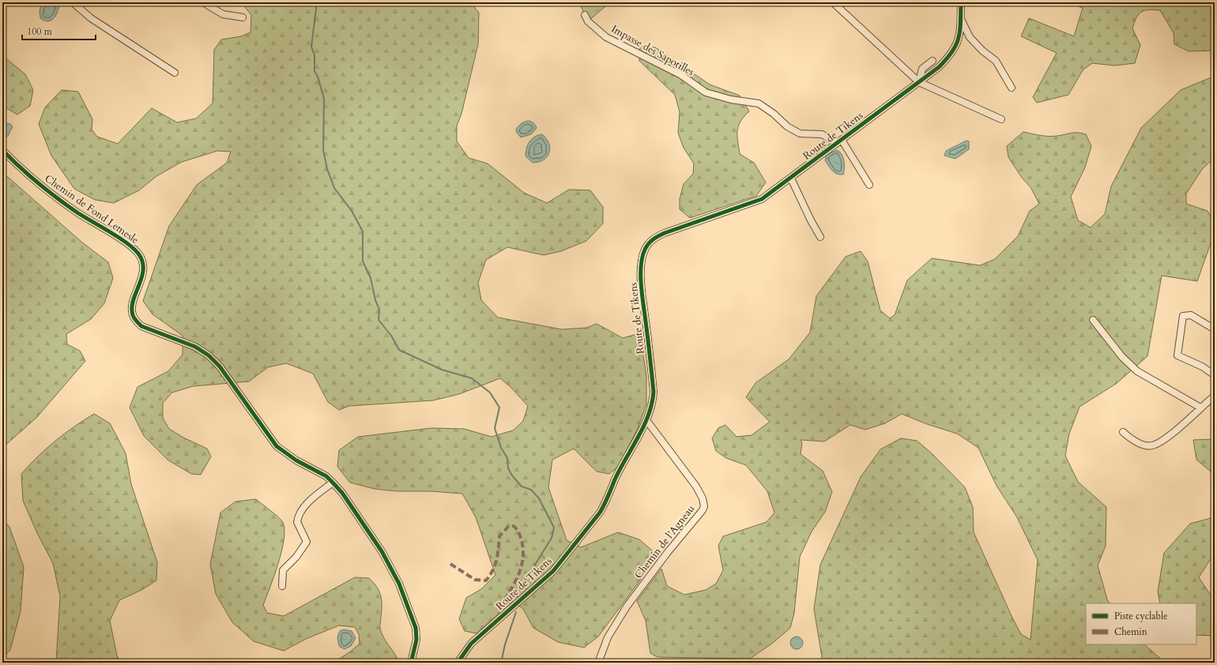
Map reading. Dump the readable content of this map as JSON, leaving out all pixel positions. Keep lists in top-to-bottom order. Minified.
{"streets":{"street":["Impasse des Sapotilles","Route de Tikens","Chemin de Fond Lemesle","Chemin de l’Agneau"]},"crossings":[["Impasse des Sapotilles","Route de Tikens"],["Route de Tikens","Chemin de l’Agneau"]],"legend":["Piste cyclable","Chemin"],"scale_bar":"100 m"}
